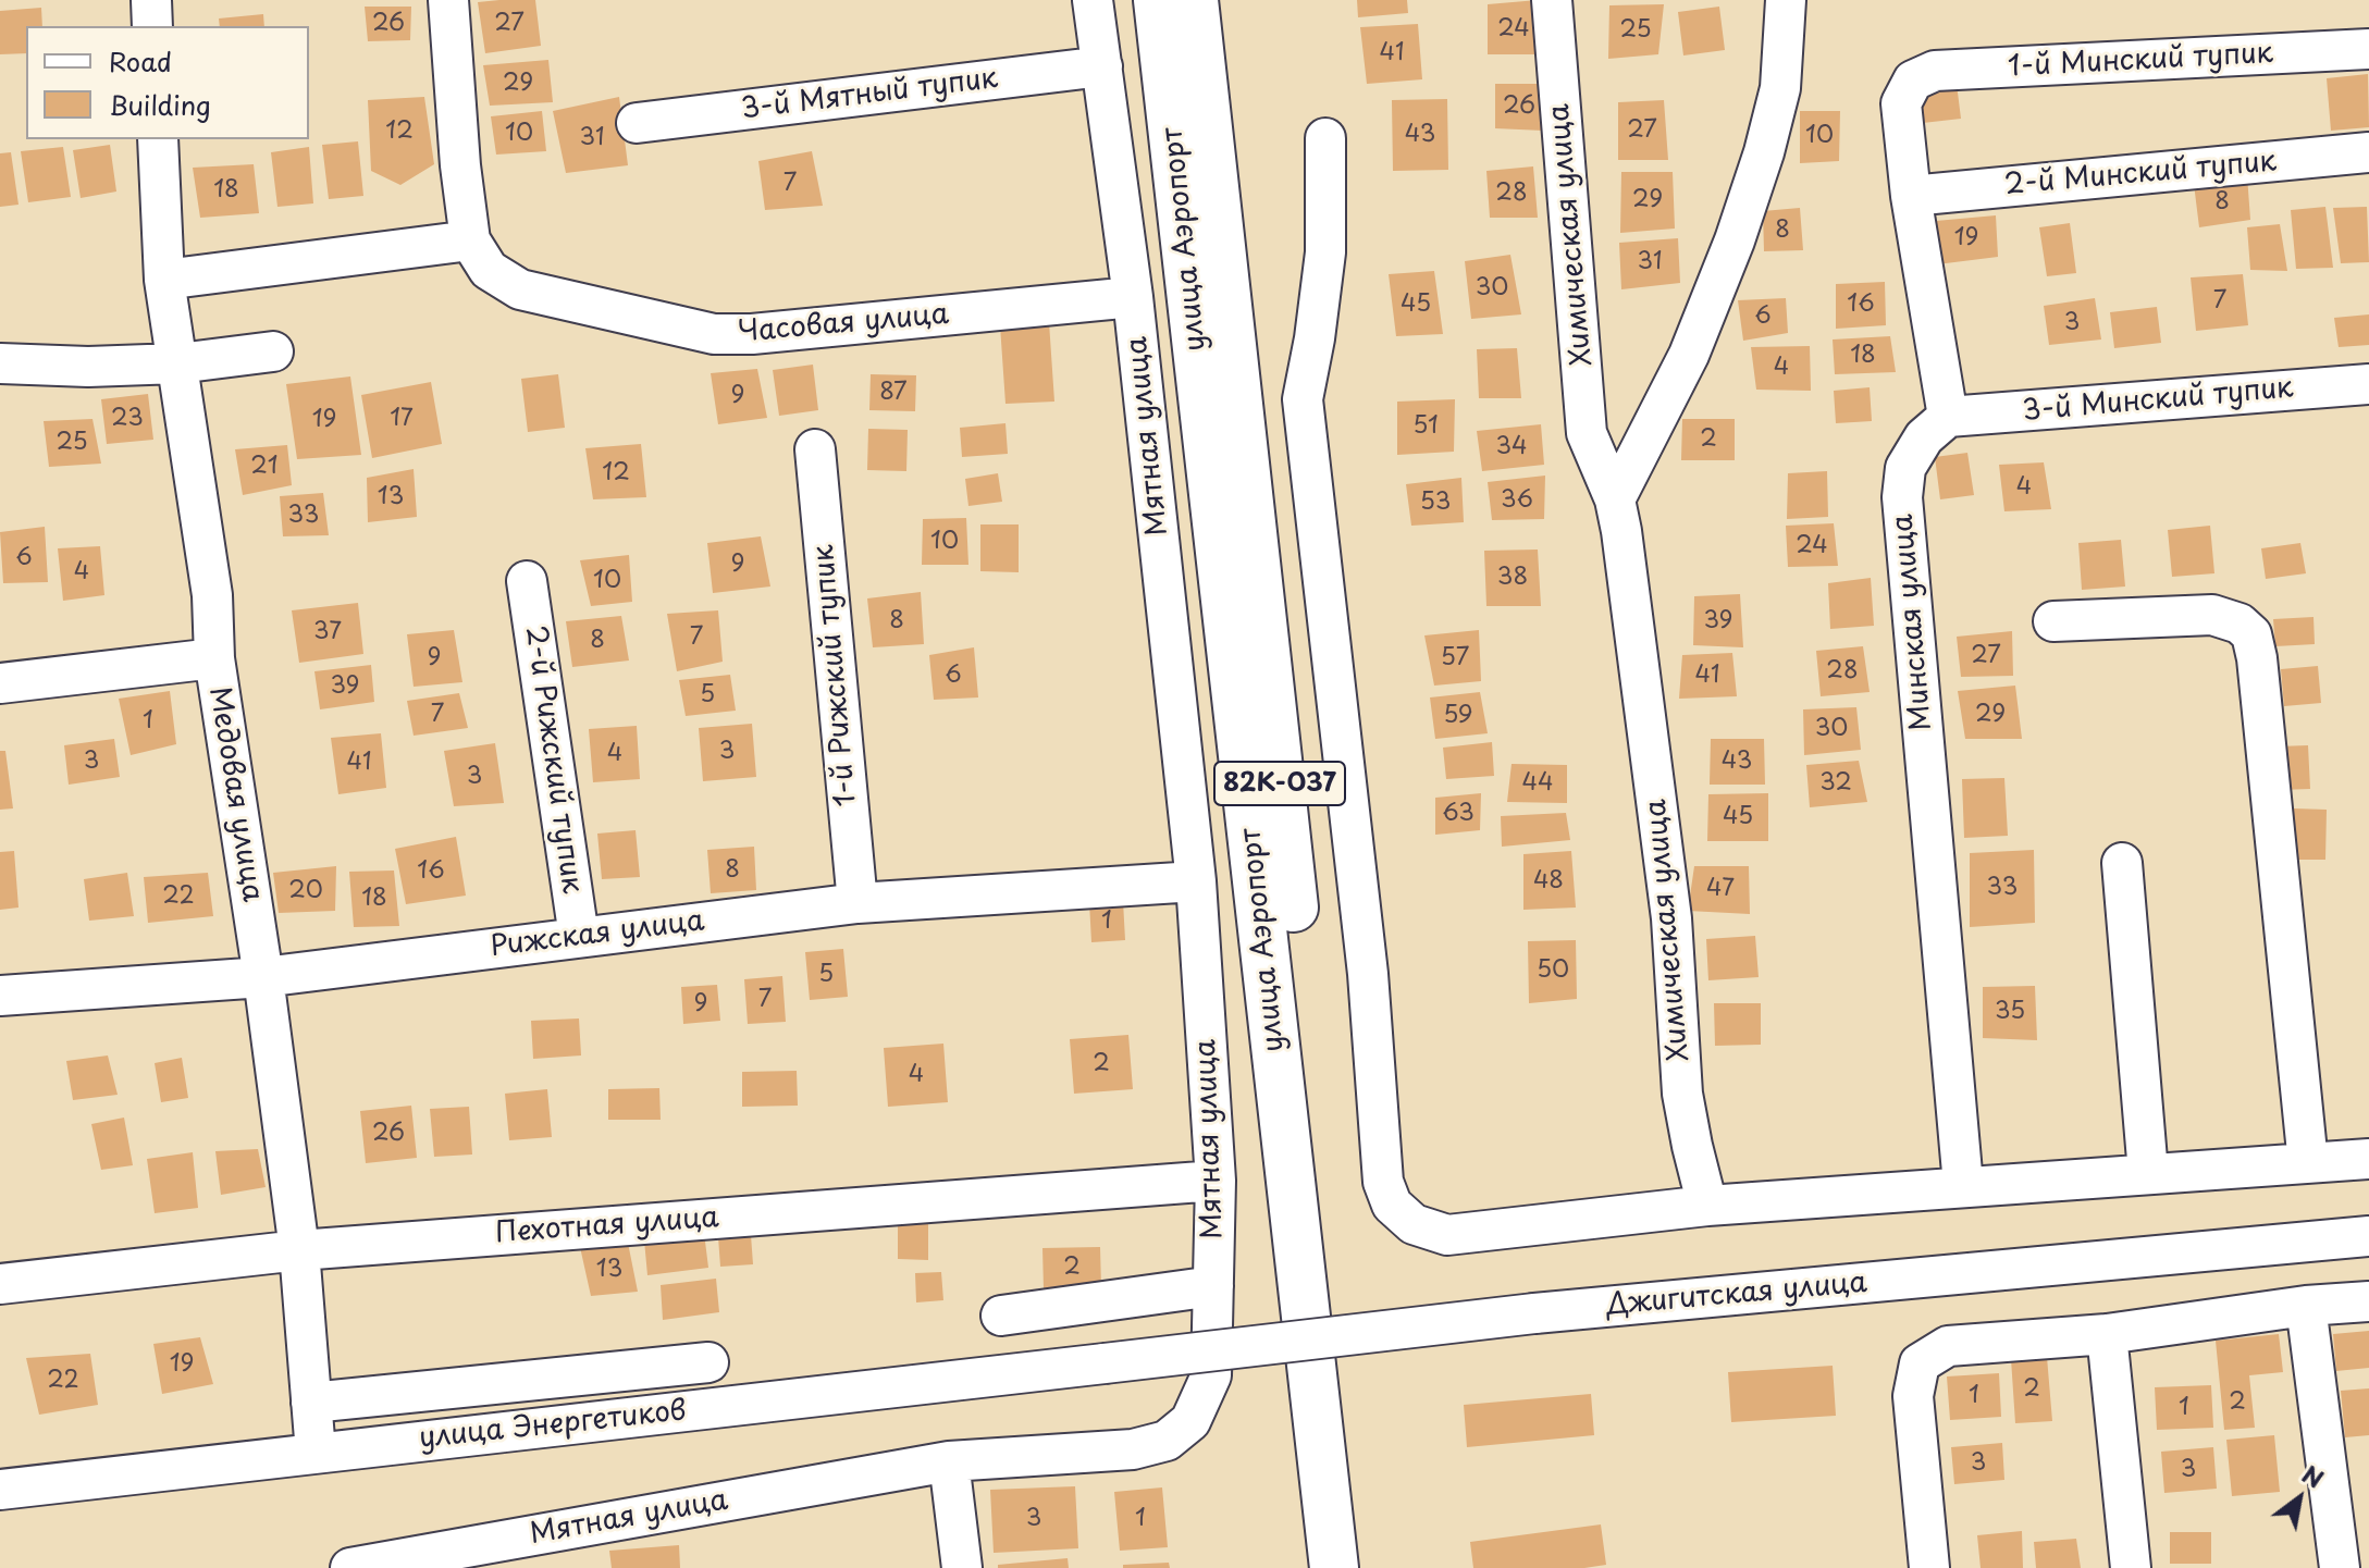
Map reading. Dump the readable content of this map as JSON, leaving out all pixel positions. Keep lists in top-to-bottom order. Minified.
{"streets":{"main road":["улица Аэропорт","82К-037"],"street":["1-й Минский тупик","3-й Мятный тупик","2-й Минский тупик","Химическая улица","Часовая улица","3-й Минский тупик","Мятная улица","Минская улица","1-й Рижский тупик","2-й Рижский тупик","Медовая улица","Рижская улица","Пехотная улица","Джигитская улица","улица Энергетиков"]},"crossings":[["1-й Минский тупик","2-й Минский тупик"],["3-й Мятный тупик","Мятная улица"],["Часовая улица","Мятная улица"],["3-й Минский тупик","Минская улица"],["Мятная улица","Рижская улица"],["Мятная улица","Пехотная улица"],["1-й Рижский тупик","Рижская улица"],["2-й Рижский тупик","Рижская улица"],["Медовая улица","Рижская улица"],["Медовая улица","Пехотная улица"],["Медовая улица","улица Энергетиков"],["Джигитская улица","улица Энергетиков"]],"house_numbers":["26","27","24","25","41","29","26","27","12","10","43","10","31","7","18","28","29","8","8","19","31","30","7","45","16","6","3","18","4","87","9","23","17","19","51","2","25","34","21","12","4","13","36","53","33","10","24","6","9","4","38","10","8","39","37","7","8","27","9","57","28","6","41","39","5","7","29","59","1","30","3","4","3","43","41","3","44","32","63","45","8","16","48","33","47","20","22","18","1","50","5","7","9","35","2","4","26","2","13","19","22","2","1","2","1","3","3","3","1"],"legend":["Road","Building"],"north":"top right"}
